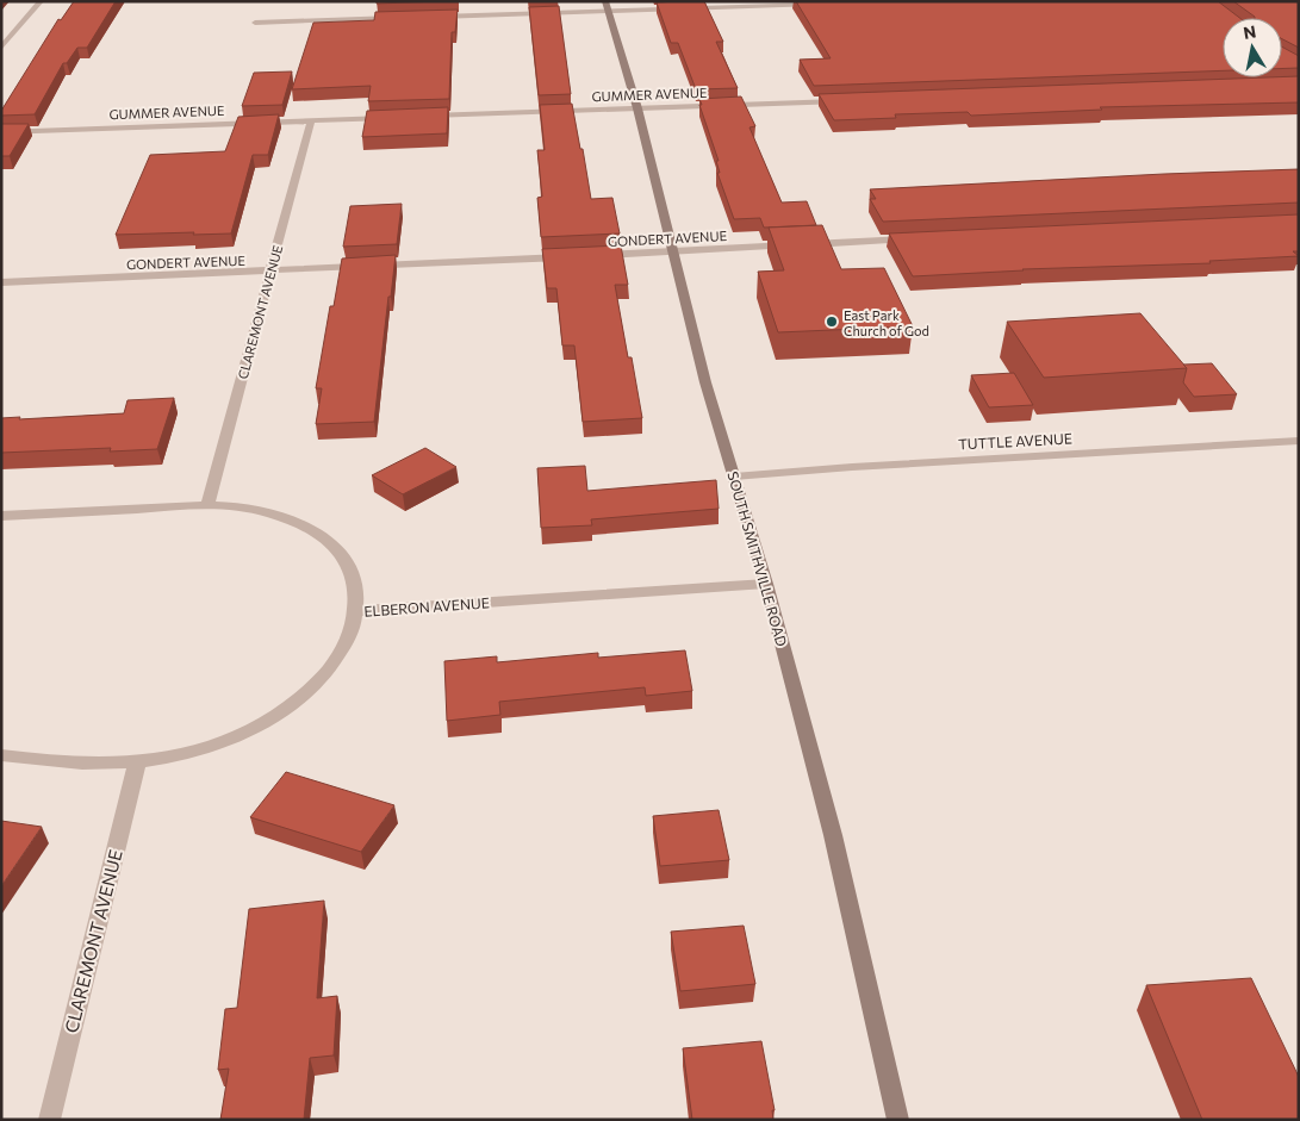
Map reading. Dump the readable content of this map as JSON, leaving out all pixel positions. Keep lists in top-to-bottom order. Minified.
{"streets":{"main road":["SOUTH SMITHVILLE ROAD"],"street":["GUMMER AVENUE","GONDERT AVENUE","CLAREMONT AVENUE","TUTTLE AVENUE","ELBERON AVENUE"]},"crossings":[["GUMMER AVENUE","CLAREMONT AVENUE"],["GUMMER AVENUE","SOUTH SMITHVILLE ROAD"],["GONDERT AVENUE","CLAREMONT AVENUE"],["GONDERT AVENUE","SOUTH SMITHVILLE ROAD"],["CLAREMONT AVENUE","ELBERON AVENUE"],["TUTTLE AVENUE","SOUTH SMITHVILLE ROAD"],["SOUTH SMITHVILLE ROAD","ELBERON AVENUE"]],"places":["East Park Church of God"],"north":"top"}
